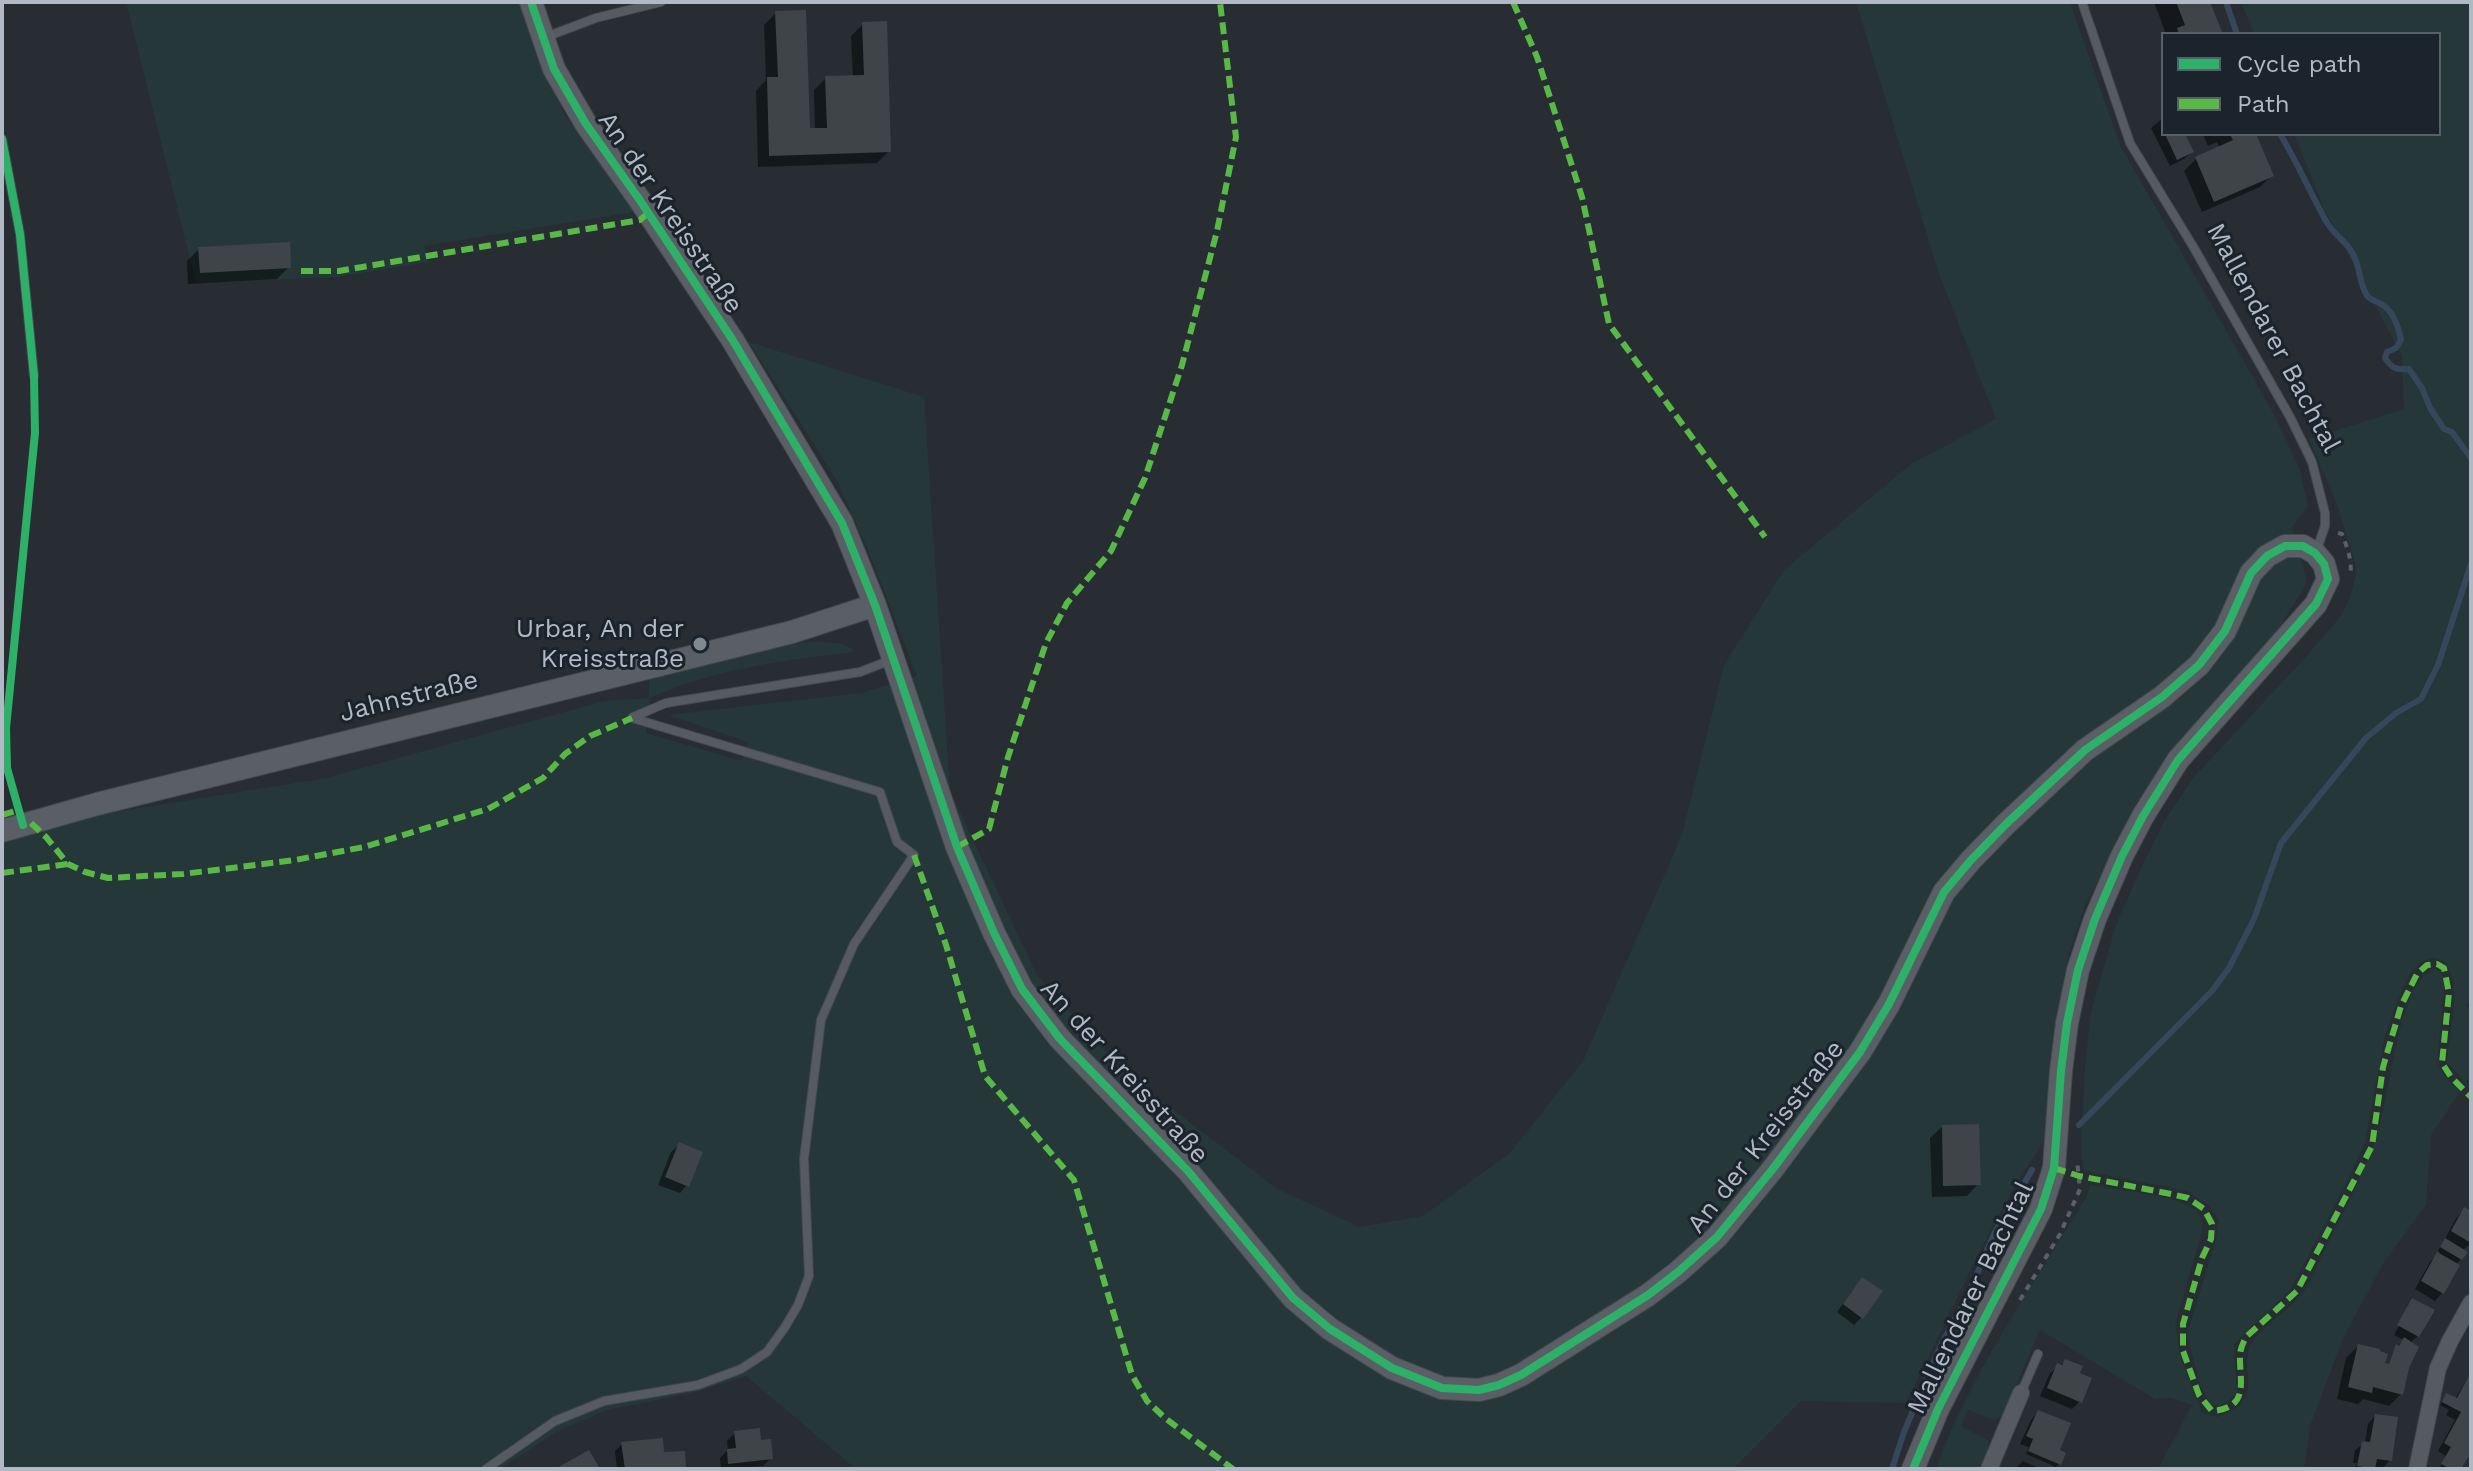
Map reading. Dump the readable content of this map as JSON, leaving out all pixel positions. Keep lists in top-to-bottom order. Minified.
{"streets":{"street":["An der Kreisstraße","Mallendarer Bachtal","Jahnstraße"]},"crossings":[["An der Kreisstraße","Mallendarer Bachtal"],["An der Kreisstraße","Jahnstraße"]],"places":["Urbar, An der Kreisstraße"],"legend":["Cycle path","Path"]}
